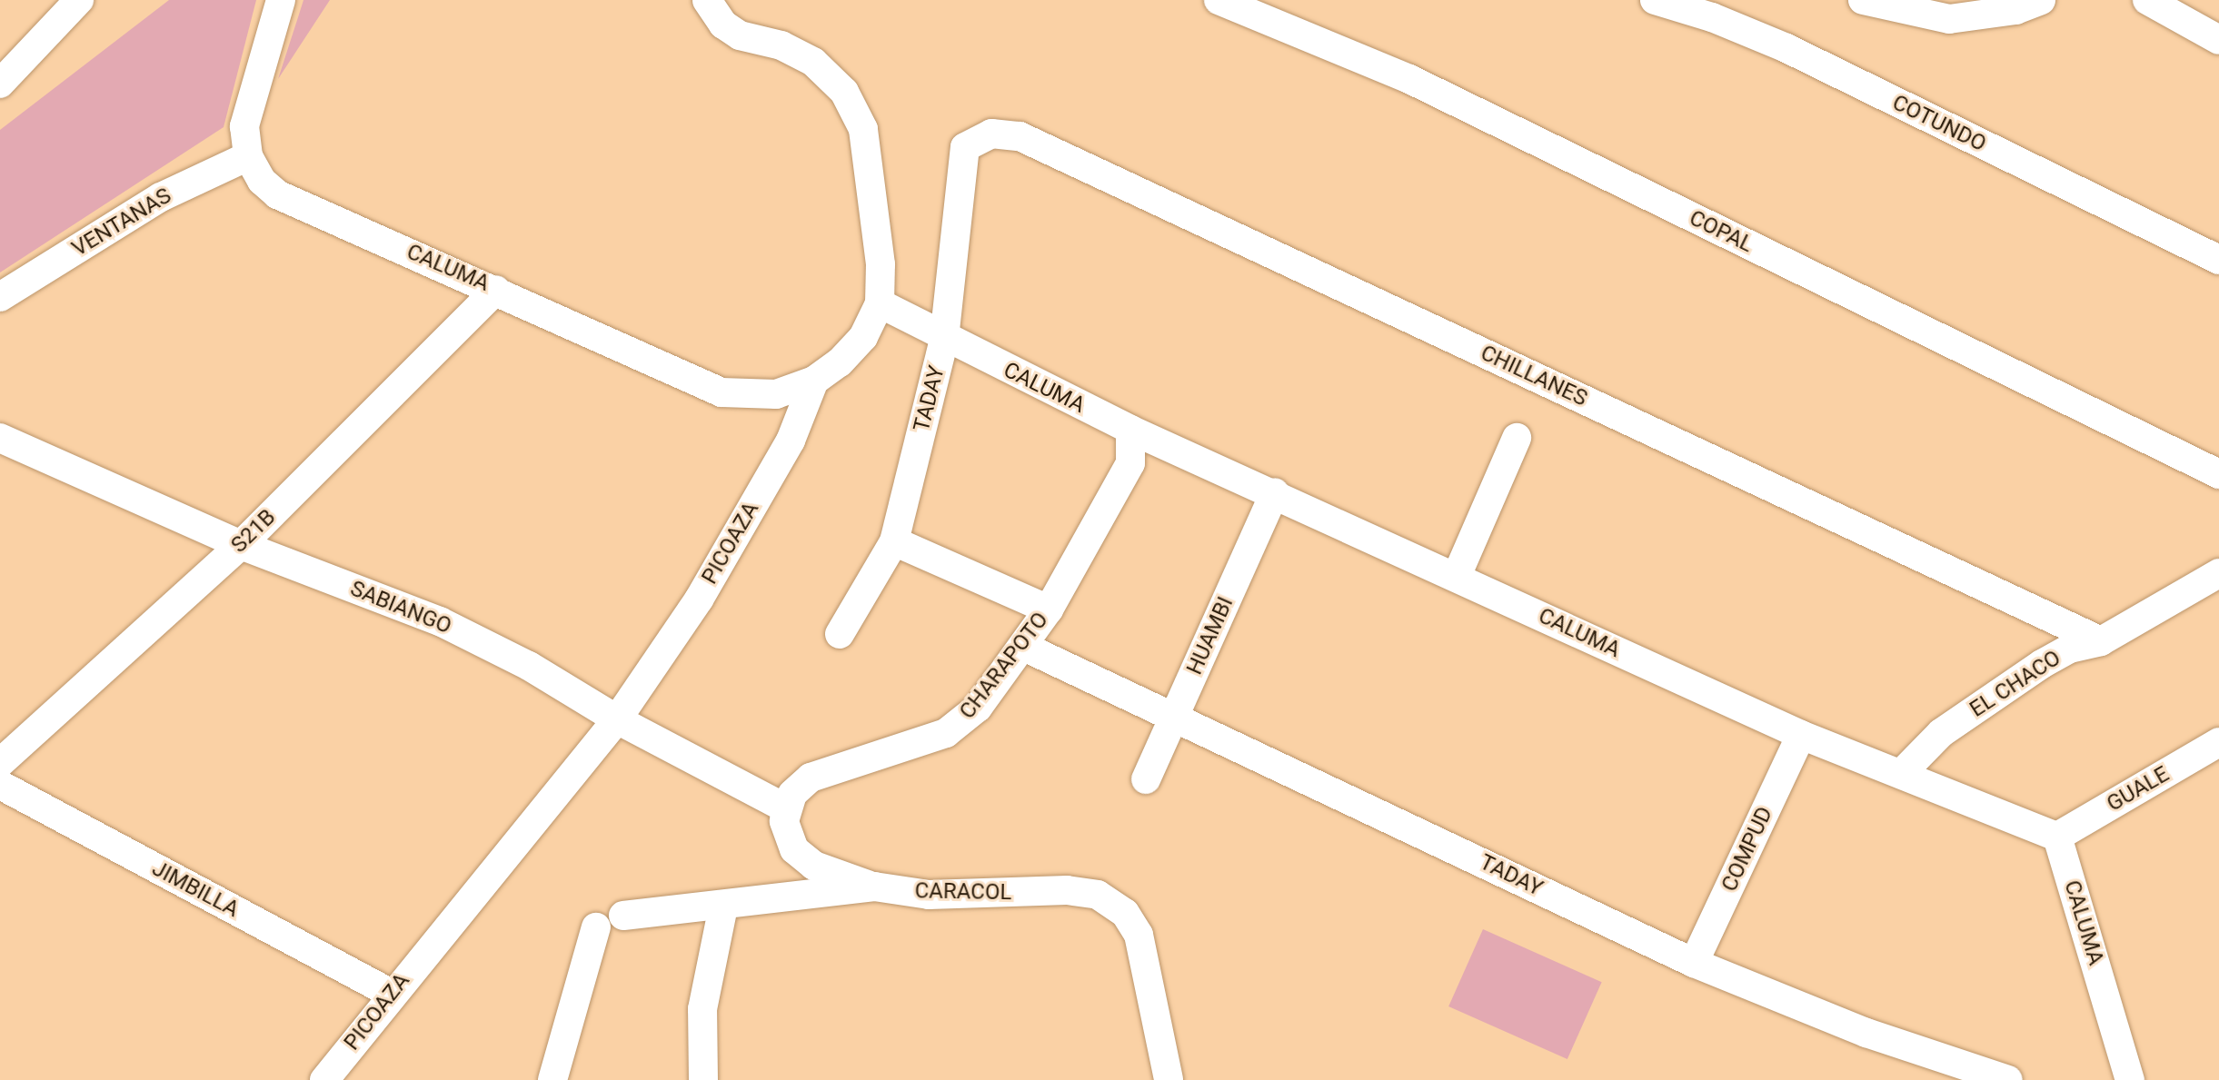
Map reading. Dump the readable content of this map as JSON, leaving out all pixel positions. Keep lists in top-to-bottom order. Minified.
{"streets":{"street":["COTUNDO","VENTANAS","COPAL","CALUMA","CHILLANES","TADAY","S21B","PICOAZA","SABIANGO","HUAMBI","CHARAPOTO","EL CHACO","GUALE","COMPUD","JIMBILLA","CARACOL"]},"crossings":[["VENTANAS","CALUMA"],["CALUMA","TADAY"],["CALUMA","S21B"],["CALUMA","PICOAZA"],["CALUMA","HUAMBI"],["CALUMA","CHARAPOTO"],["CALUMA","EL CHACO"],["CALUMA","GUALE"],["CALUMA","COMPUD"],["CHILLANES","TADAY"],["CHILLANES","EL CHACO"],["TADAY","HUAMBI"],["TADAY","CHARAPOTO"],["TADAY","COMPUD"],["S21B","SABIANGO"],["PICOAZA","SABIANGO"],["PICOAZA","JIMBILLA"],["SABIANGO","CHARAPOTO"]]}
